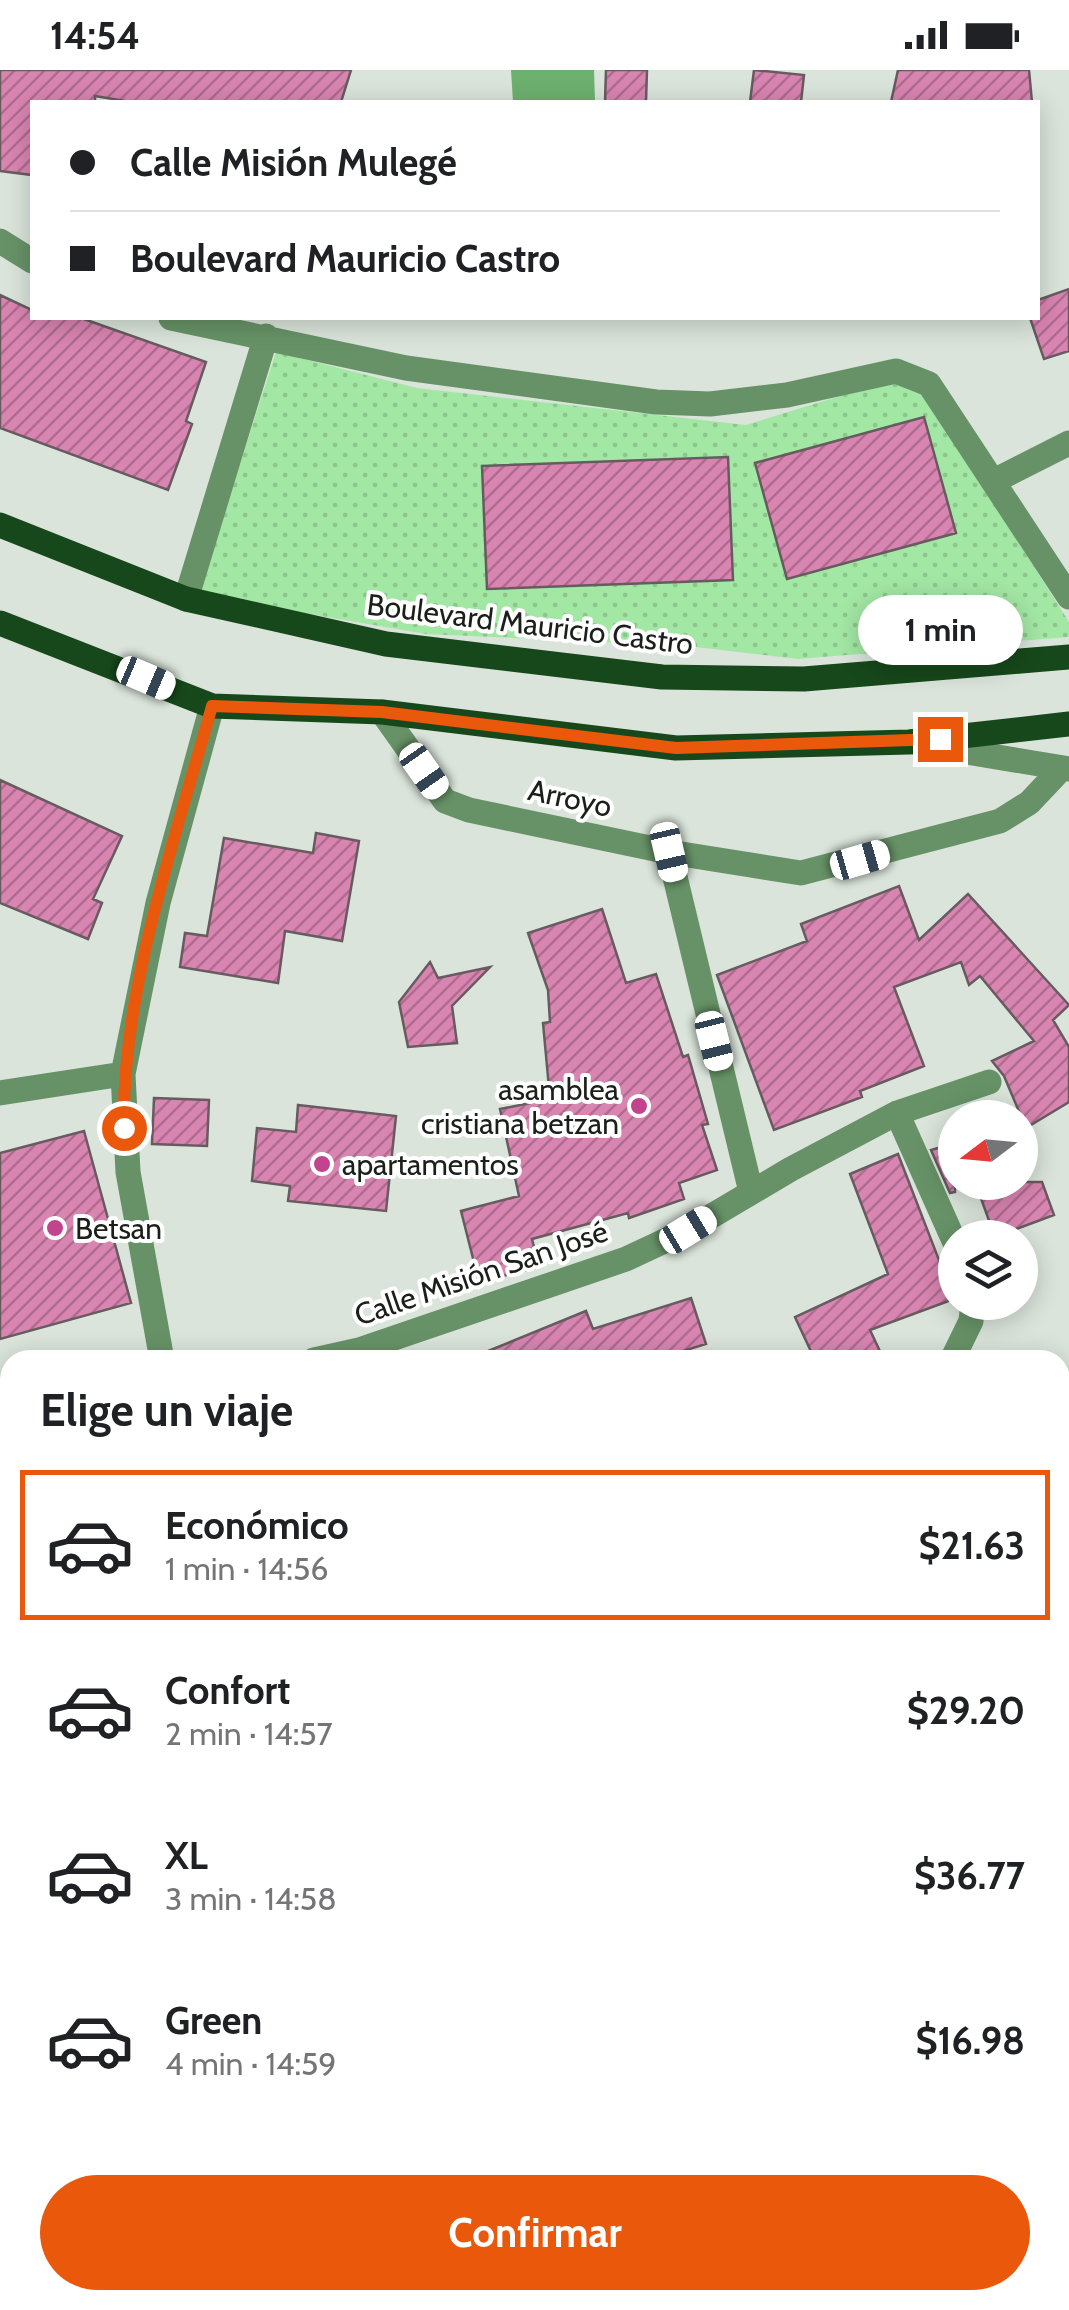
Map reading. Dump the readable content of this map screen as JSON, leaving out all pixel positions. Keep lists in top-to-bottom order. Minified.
{"streets":{"main road":["Boulevard Mauricio Castro"],"street":["Arroyo","Calle Misión San José"]},"places":["asamblea cristiana betzan","apartamentos","Betsan"],"north":"left","page":{"status":"14:54","banner":["Calle Misión Mulegé","Boulevard Mauricio Castro"],"bubble":"1 min","heading":"Elige un viaje","list":[{"name":"Económico","note":"1 min · 14:56","value":"$21.63"},{"name":"Confort","note":"2 min · 14:57","value":"$29.20"},{"name":"XL","note":"3 min · 14:58","value":"$36.77"},{"name":"Green","note":"4 min · 14:59","value":"$16.98"}],"buttons":"Confirmar"}}
